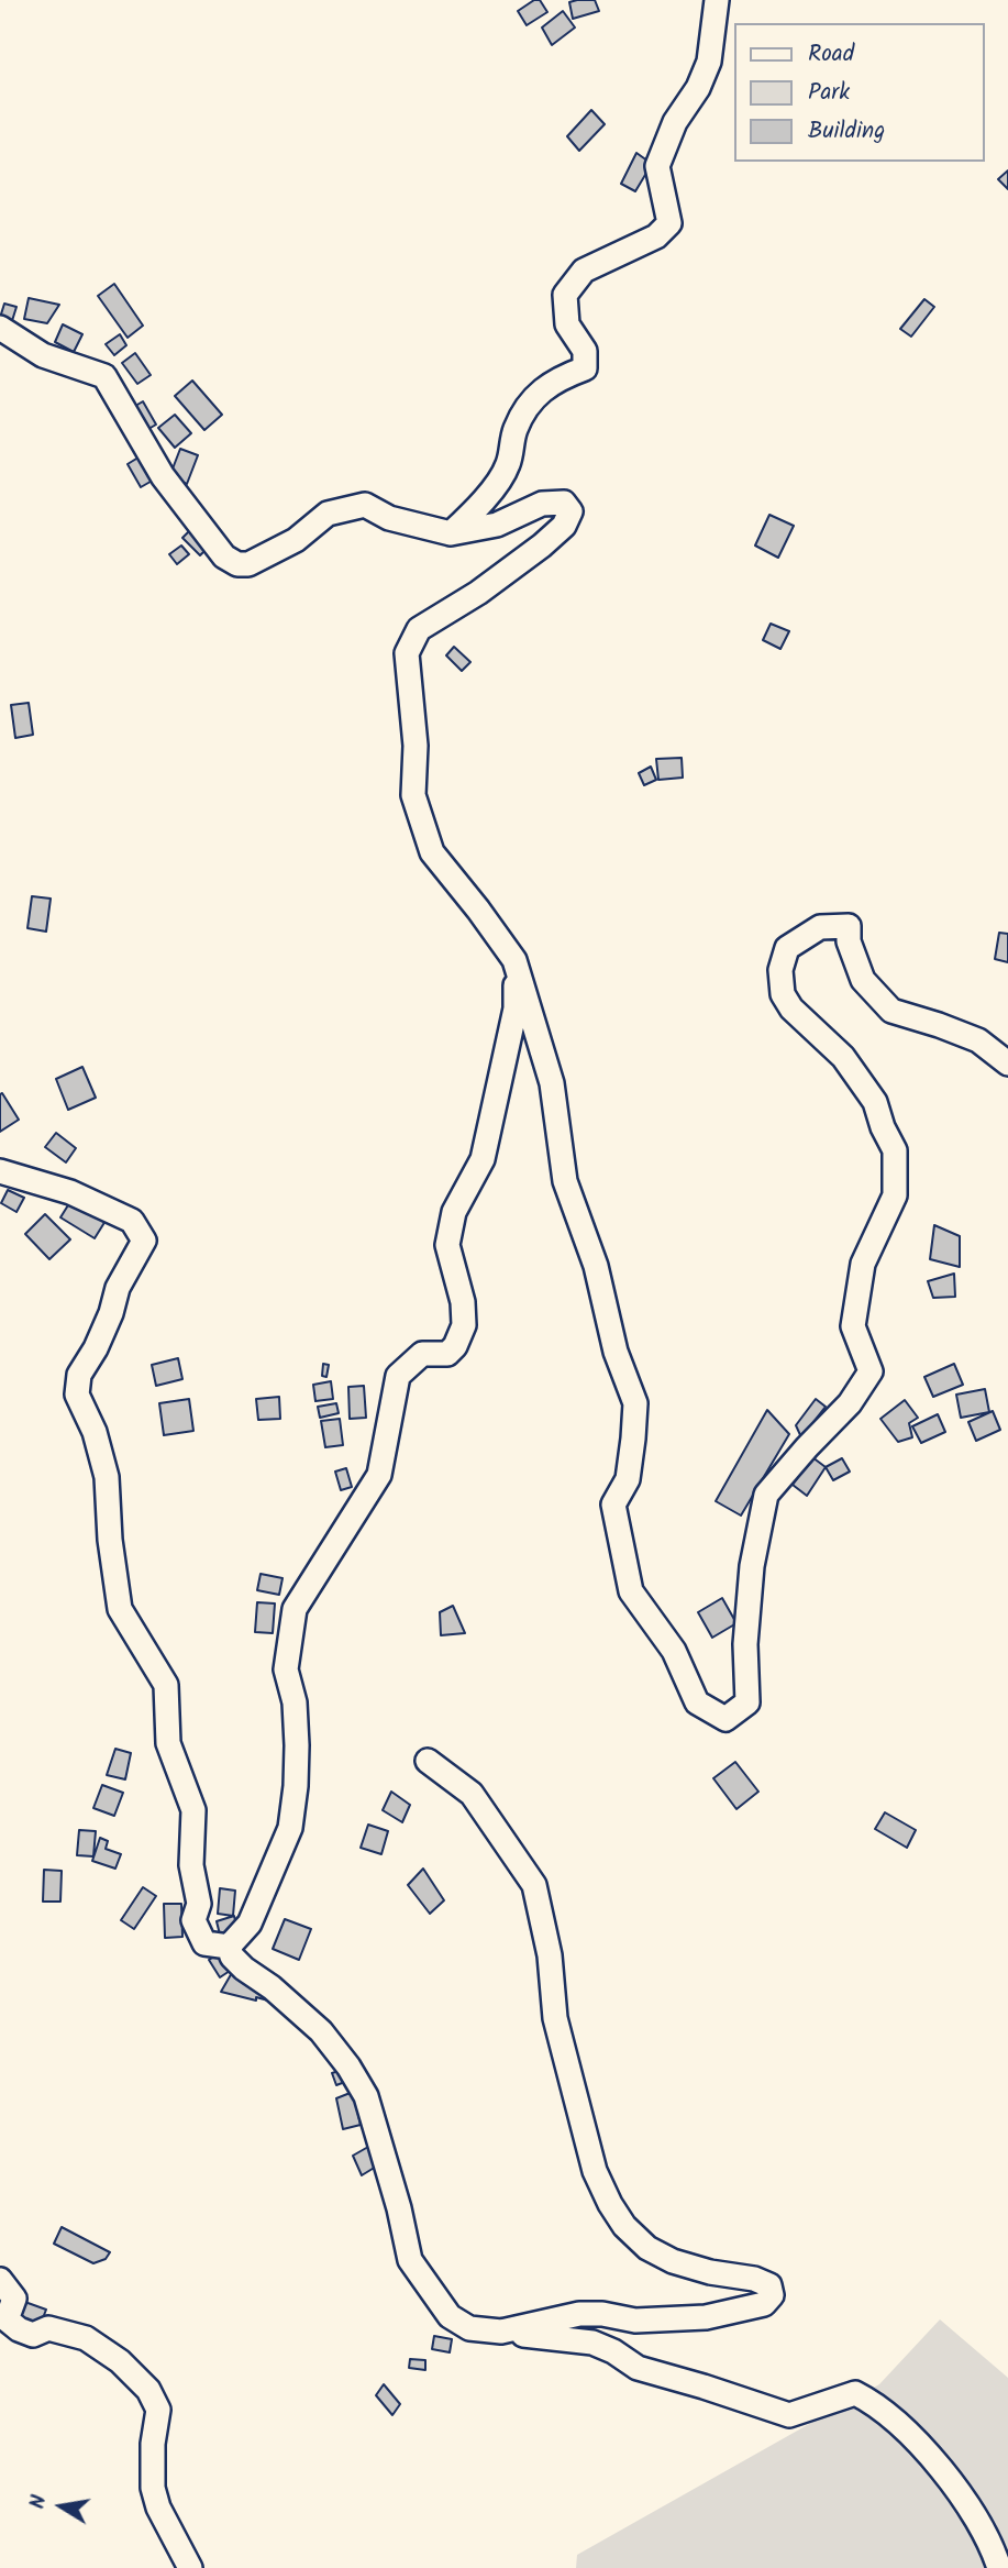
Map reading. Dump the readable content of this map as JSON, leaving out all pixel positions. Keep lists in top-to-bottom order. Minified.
{"legend":["Road","Park","Building"],"north":"left"}
